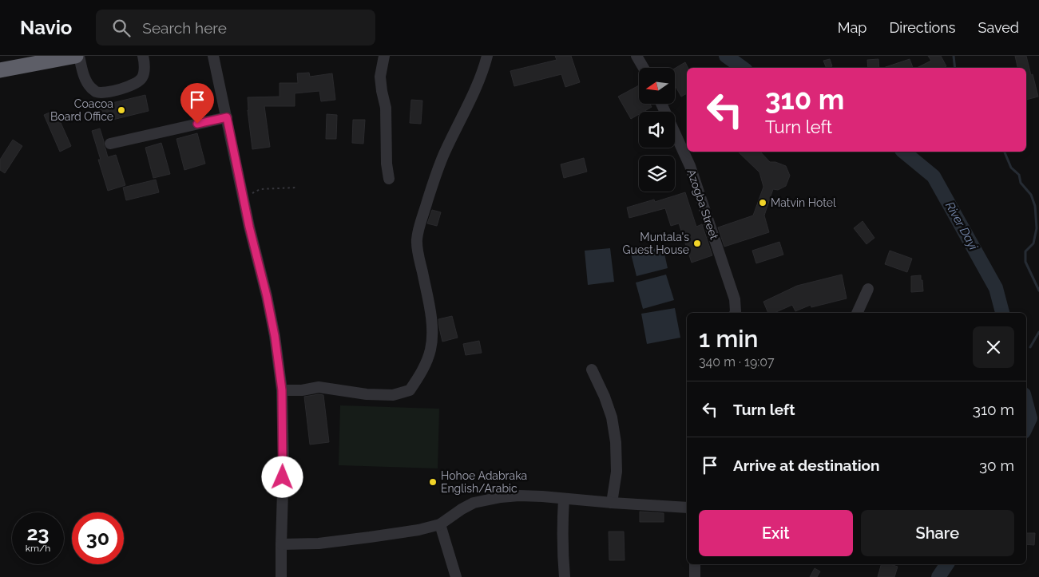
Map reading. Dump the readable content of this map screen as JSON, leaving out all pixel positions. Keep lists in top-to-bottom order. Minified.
{"streets":{"street":["Azogba Street"]},"water":["River Dayi"],"places":["Coacoa Board Office","Matvin Hotel","Muntala's Guest House","Hohoe Adabraka English/Arabic"],"north":"left","page":{"header":"Navio","search":"Search here","nav":["Map","Directions","Saved"],"turn":["310 m","Turn left"],"heading":["1 min","340 m · 19:07"],"list":[{"name":"Turn left","value":"310 m"},{"name":"Arrive at destination","value":"30 m"}],"buttons":["Exit","Share"],"speed":"23 km/h","limit":"30"}}
